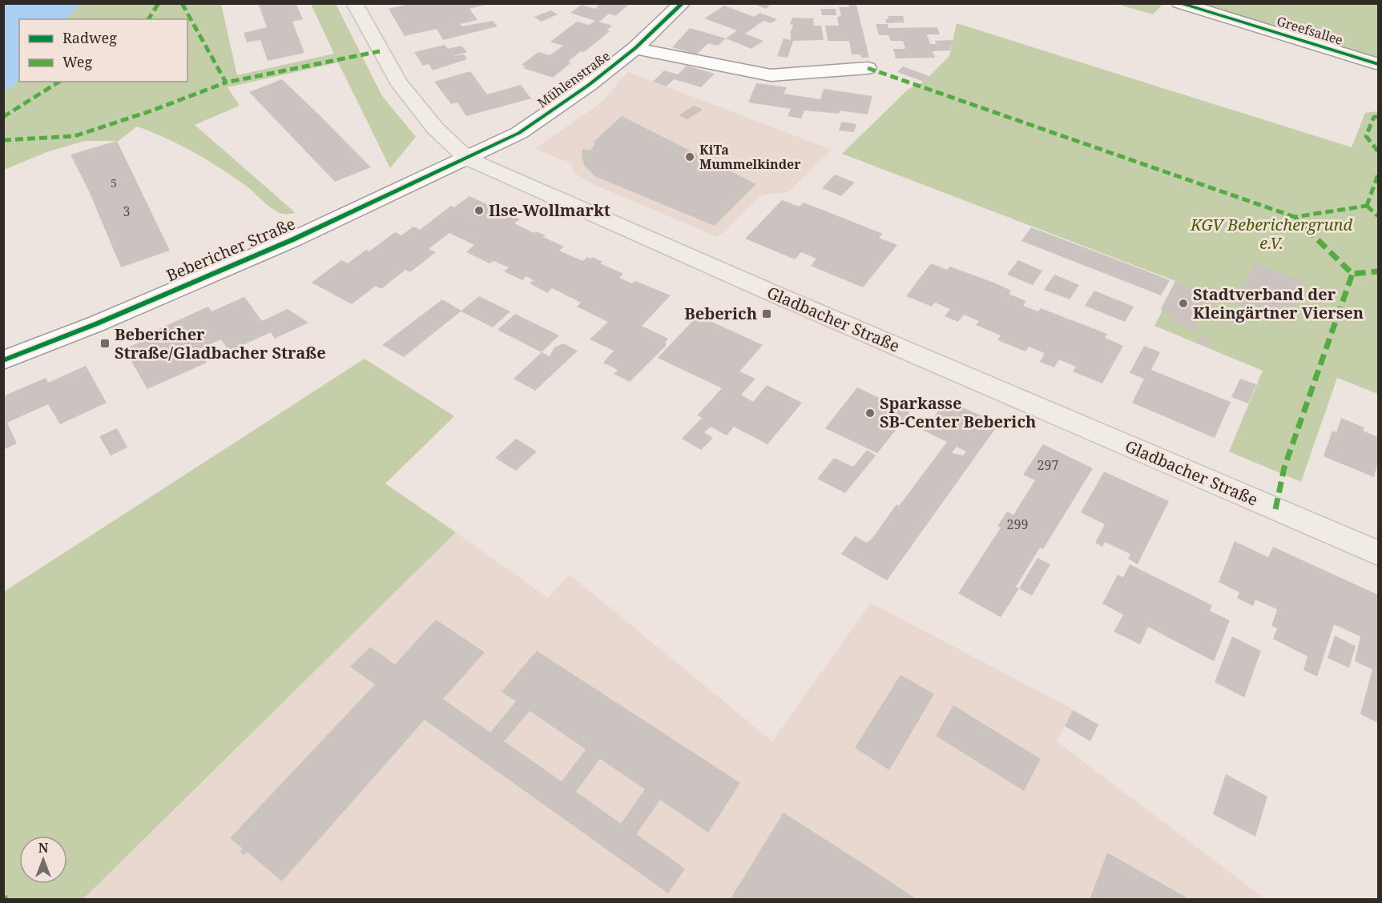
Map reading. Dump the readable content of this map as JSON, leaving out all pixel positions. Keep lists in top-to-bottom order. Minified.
{"streets":{"main road":["Gladbacher Straße"],"street":["Greefsallee","Mühlenstraße","Bebericher Straße"]},"crossings":[["Mühlenstraße","Bebericher Straße"],["Mühlenstraße","Gladbacher Straße"],["Bebericher Straße","Gladbacher Straße"]],"parks":["KGV Beberichergrund e.V."],"places":{"other":["KiTa Mummelkinder","Ilse-Wollmarkt","Stadtverband der Kleingärtner Viersen","Sparkasse SB-Center Beberich"],"transit":["Beberich","Bebericher Straße/Gladbacher Straße"]},"house_numbers":["5","3","297","299"],"legend":["Radweg","Weg"],"north":"top"}
